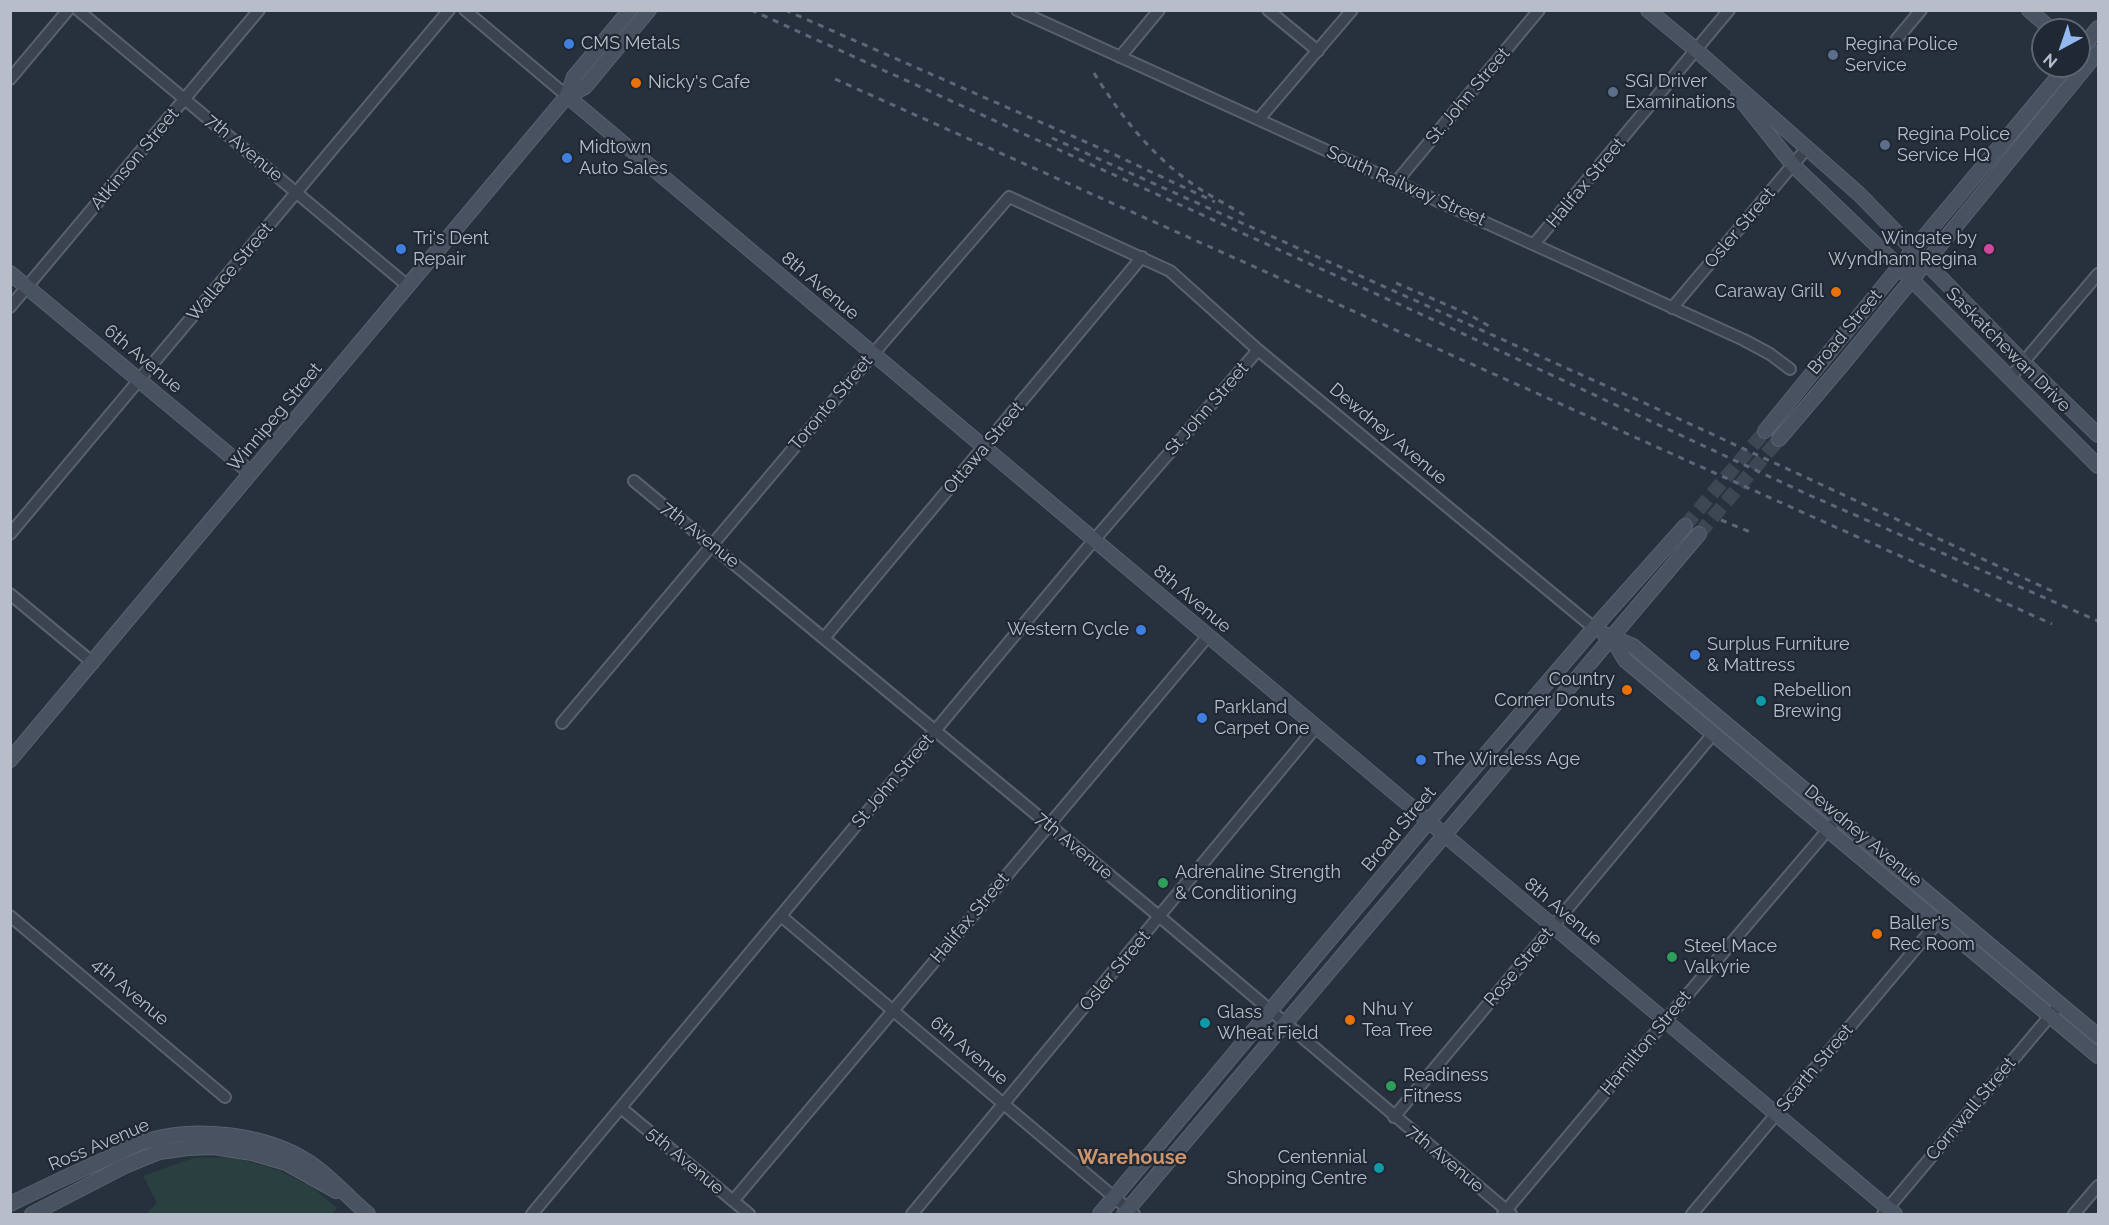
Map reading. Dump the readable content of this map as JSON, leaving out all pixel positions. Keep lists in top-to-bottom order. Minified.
{"streets":{"main road":["8th Avenue","Broad Street","Saskatchewan Drive","6th Avenue","Winnipeg Street","Dewdney Avenue","Ross Avenue"],"street":["St. John Street","7th Avenue","Atkinson Street","Halifax Street","South Railway Street","Osler Street","Wallace Street","Toronto Street","St John Street","Ottawa Street","Rose Street","4th Avenue","Hamilton Street","Scarth Street","Cornwall Street","5th Avenue"]},"crossings":[["St. John Street","South Railway Street"],["7th Avenue","Atkinson Street"],["7th Avenue","Halifax Street"],["7th Avenue","Osler Street"],["7th Avenue","Wallace Street"],["7th Avenue","Broad Street"],["7th Avenue","Toronto Street"],["7th Avenue","St John Street"],["7th Avenue","Winnipeg Street"],["7th Avenue","Ottawa Street"],["7th Avenue","Rose Street"],["7th Avenue","Hamilton Street"],["Atkinson Street","6th Avenue"],["Halifax Street","South Railway Street"],["Halifax Street","8th Avenue"],["Halifax Street","Saskatchewan Drive"],["Halifax Street","6th Avenue"],["Halifax Street","5th Avenue"],["South Railway Street","Osler Street"],["Osler Street","8th Avenue"],["Osler Street","Saskatchewan Drive"],["Osler Street","6th Avenue"],["Wallace Street","6th Avenue"],["8th Avenue","Broad Street"],["8th Avenue","Toronto Street"],["8th Avenue","St John Street"],["8th Avenue","Winnipeg Street"],["8th Avenue","Ottawa Street"],["8th Avenue","Rose Street"],["8th Avenue","Hamilton Street"],["8th Avenue","Scarth Street"],["8th Avenue","Cornwall Street"],["Broad Street","Saskatchewan Drive"],["Broad Street","6th Avenue"],["Broad Street","Dewdney Avenue"],["6th Avenue","St John Street"],["6th Avenue","Winnipeg Street"],["Toronto Street","Dewdney Avenue"],["Toronto Street","Ottawa Street"],["St John Street","Dewdney Avenue"],["St John Street","5th Avenue"],["Dewdney Avenue","Ottawa Street"],["Dewdney Avenue","Rose Street"],["Dewdney Avenue","Hamilton Street"],["Dewdney Avenue","Scarth Street"],["Dewdney Avenue","Cornwall Street"]],"districts":["Warehouse"],"places":["CMS Metals","Regina Police Service","Nicky's Cafe","SGI Driver Examinations","Regina Police Service HQ","Midtown Auto Sales","Tri's Dent Repair","Wingate by Wyndham Regina","Caraway Grill","Western Cycle","Surplus Furniture & Mattress","Country Corner Donuts","Rebellion Brewing","Parkland Carpet One","The Wireless Age","Adrenaline Strength & Conditioning","Baller's Rec Room","Steel Mace Valkyrie","Nhu Y Tea Tree","Glass Wheat Field","Readiness Fitness","Centennial Shopping Centre"],"north":"bottom left"}
